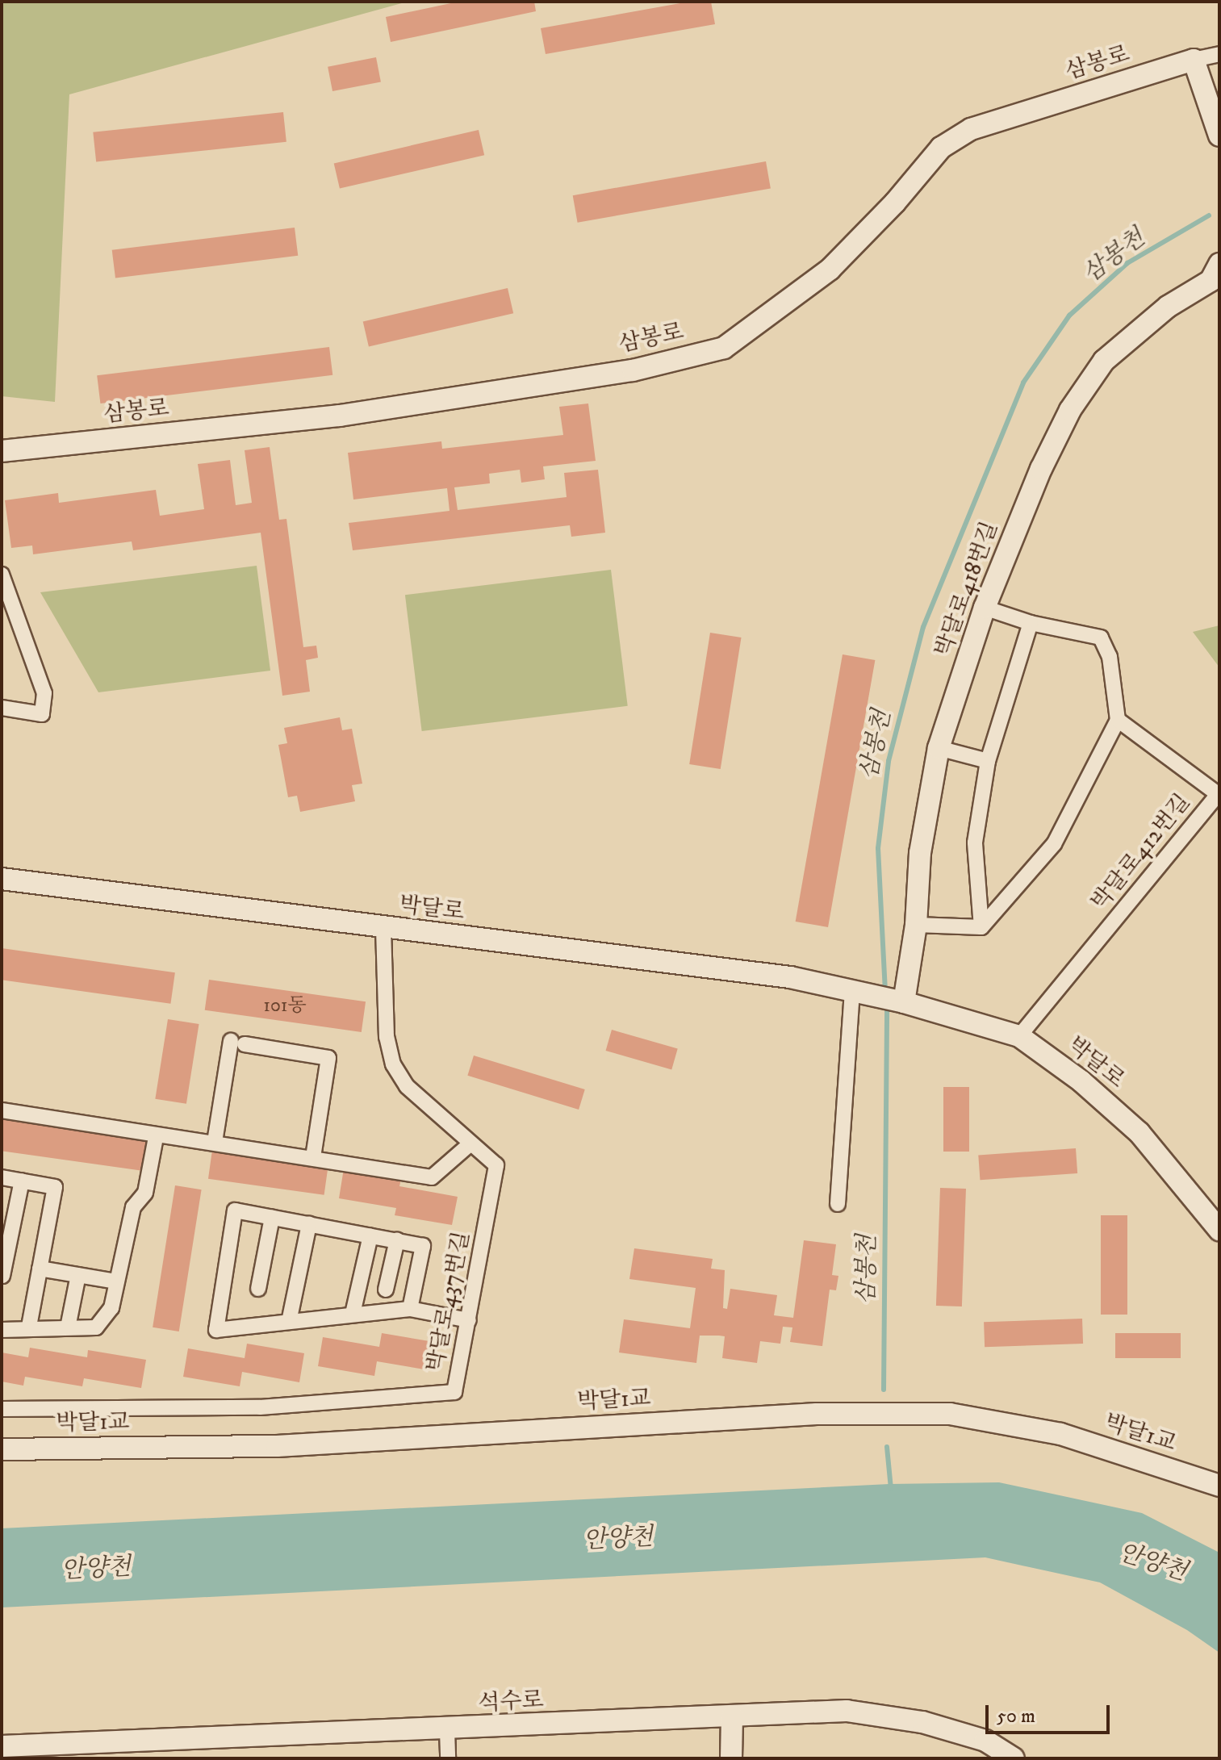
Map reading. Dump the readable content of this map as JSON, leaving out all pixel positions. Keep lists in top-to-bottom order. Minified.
{"streets":{"street":["삼봉로","박달로418번길","박달로412번길","박달로","박달로437번길","박달1교","석수로"]},"crossings":[["박달로418번길","박달로"],["박달로412번길","박달로"],["박달로","박달로437번길"]],"water":["삼봉천","안양천"],"house_numbers":["101동"],"scale_bar":"50 m"}
